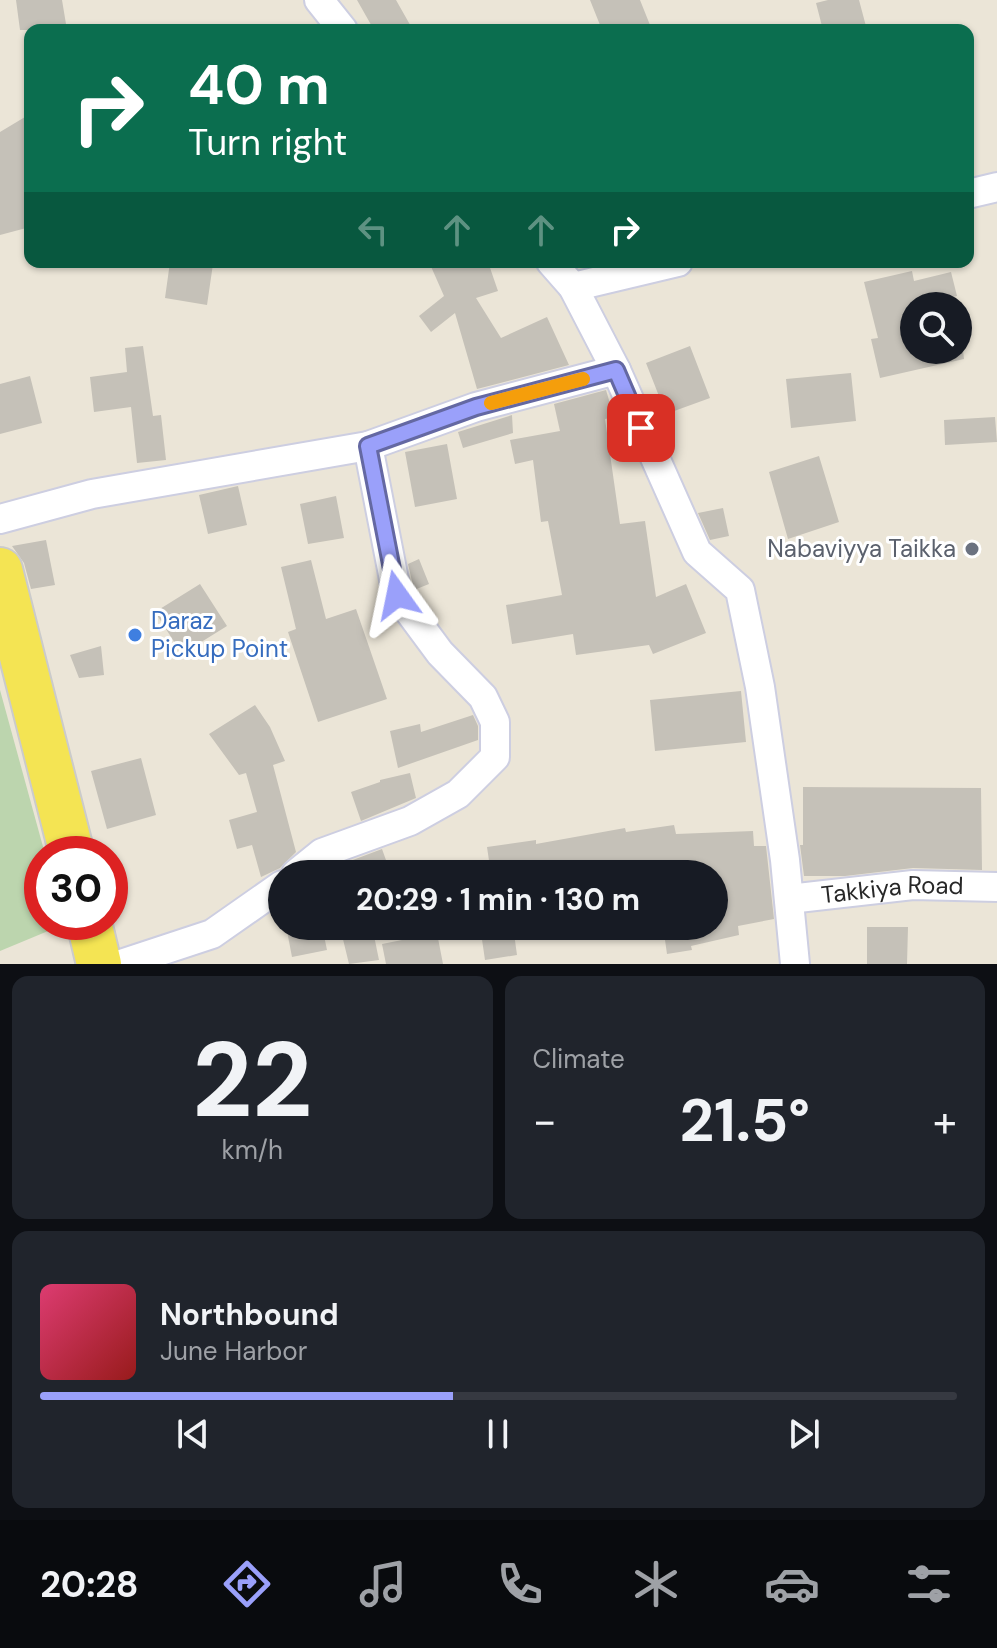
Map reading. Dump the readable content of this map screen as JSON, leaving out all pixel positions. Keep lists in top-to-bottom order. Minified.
{"streets":{"street":["Takkiya Road"]},"places":["Nabaviyya Taikka","Daraz Pickup Point"],"page":{"turn":["40 m","Turn right"],"limit":"30","trip":"20:29 · 1 min · 130 m","tile":[["22","km/h"],"Climate"],"heat":["−","21.5°","+"],"song":["Northbound","June Harbor"],"tabs":"20:28"}}
